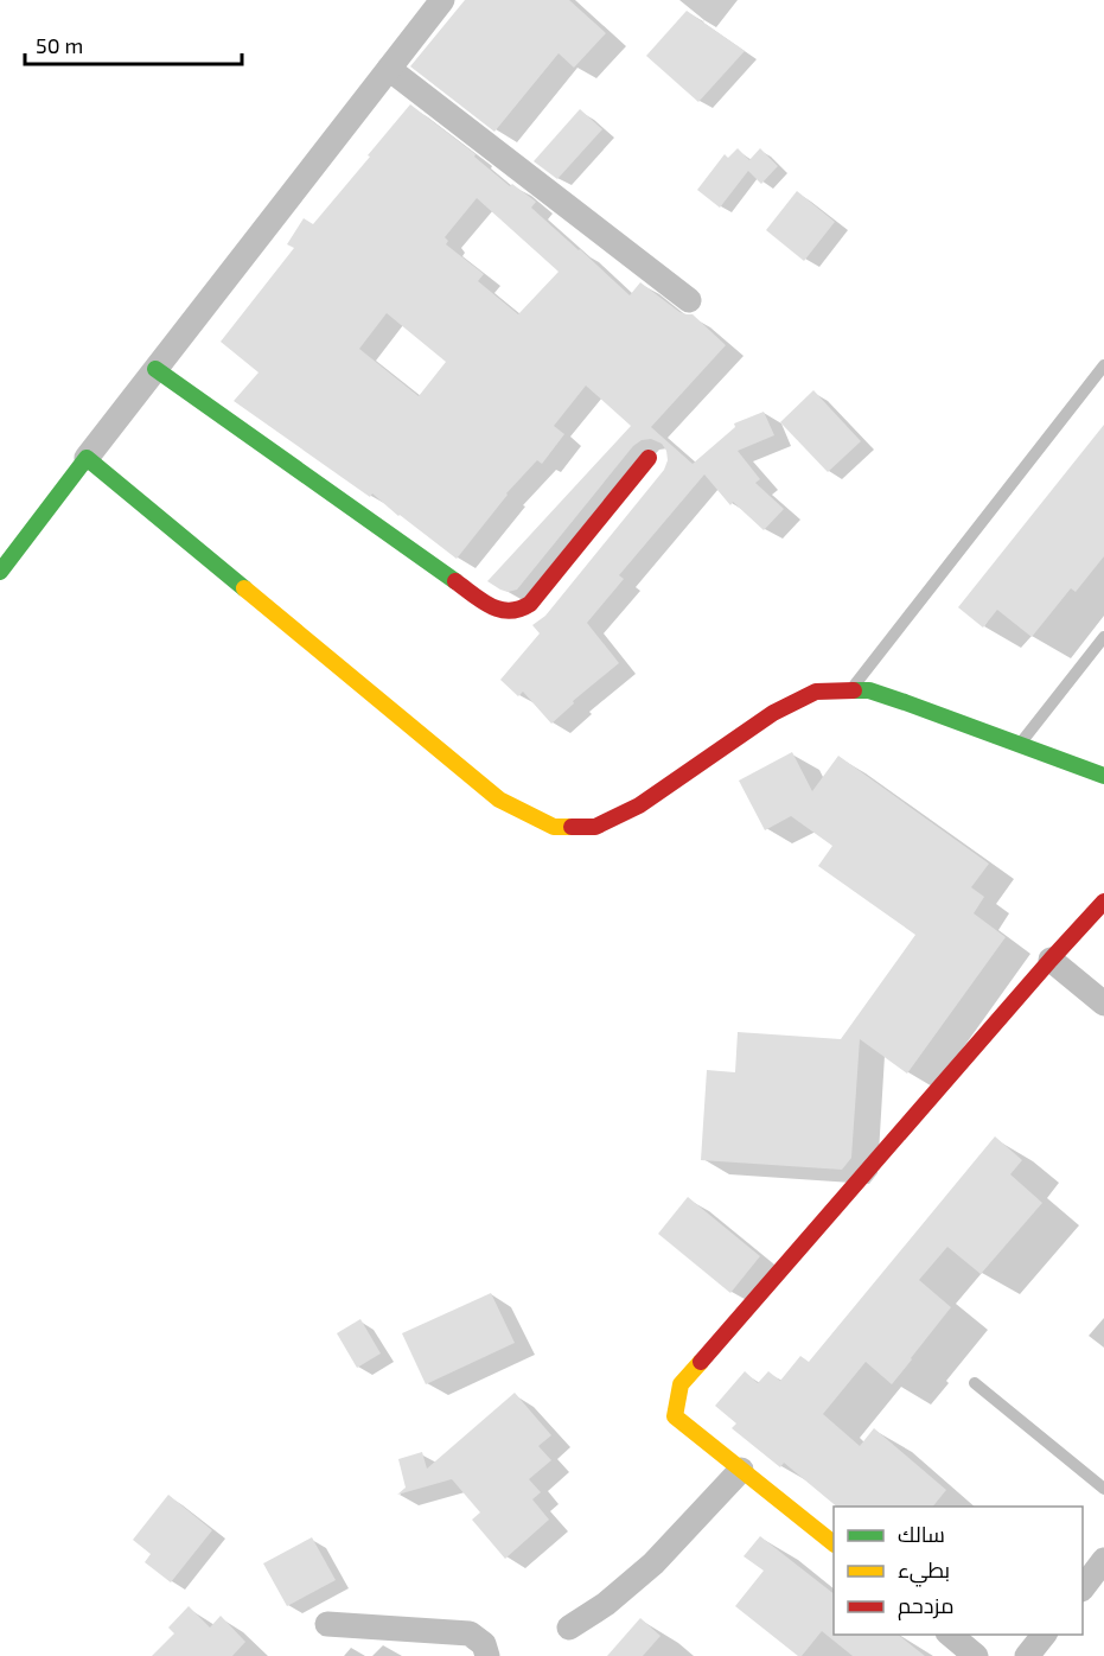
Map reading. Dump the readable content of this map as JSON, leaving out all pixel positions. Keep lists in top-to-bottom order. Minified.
{"legend":["سالك","بطيء","مزدحم"],"scale_bar":"50 m"}
